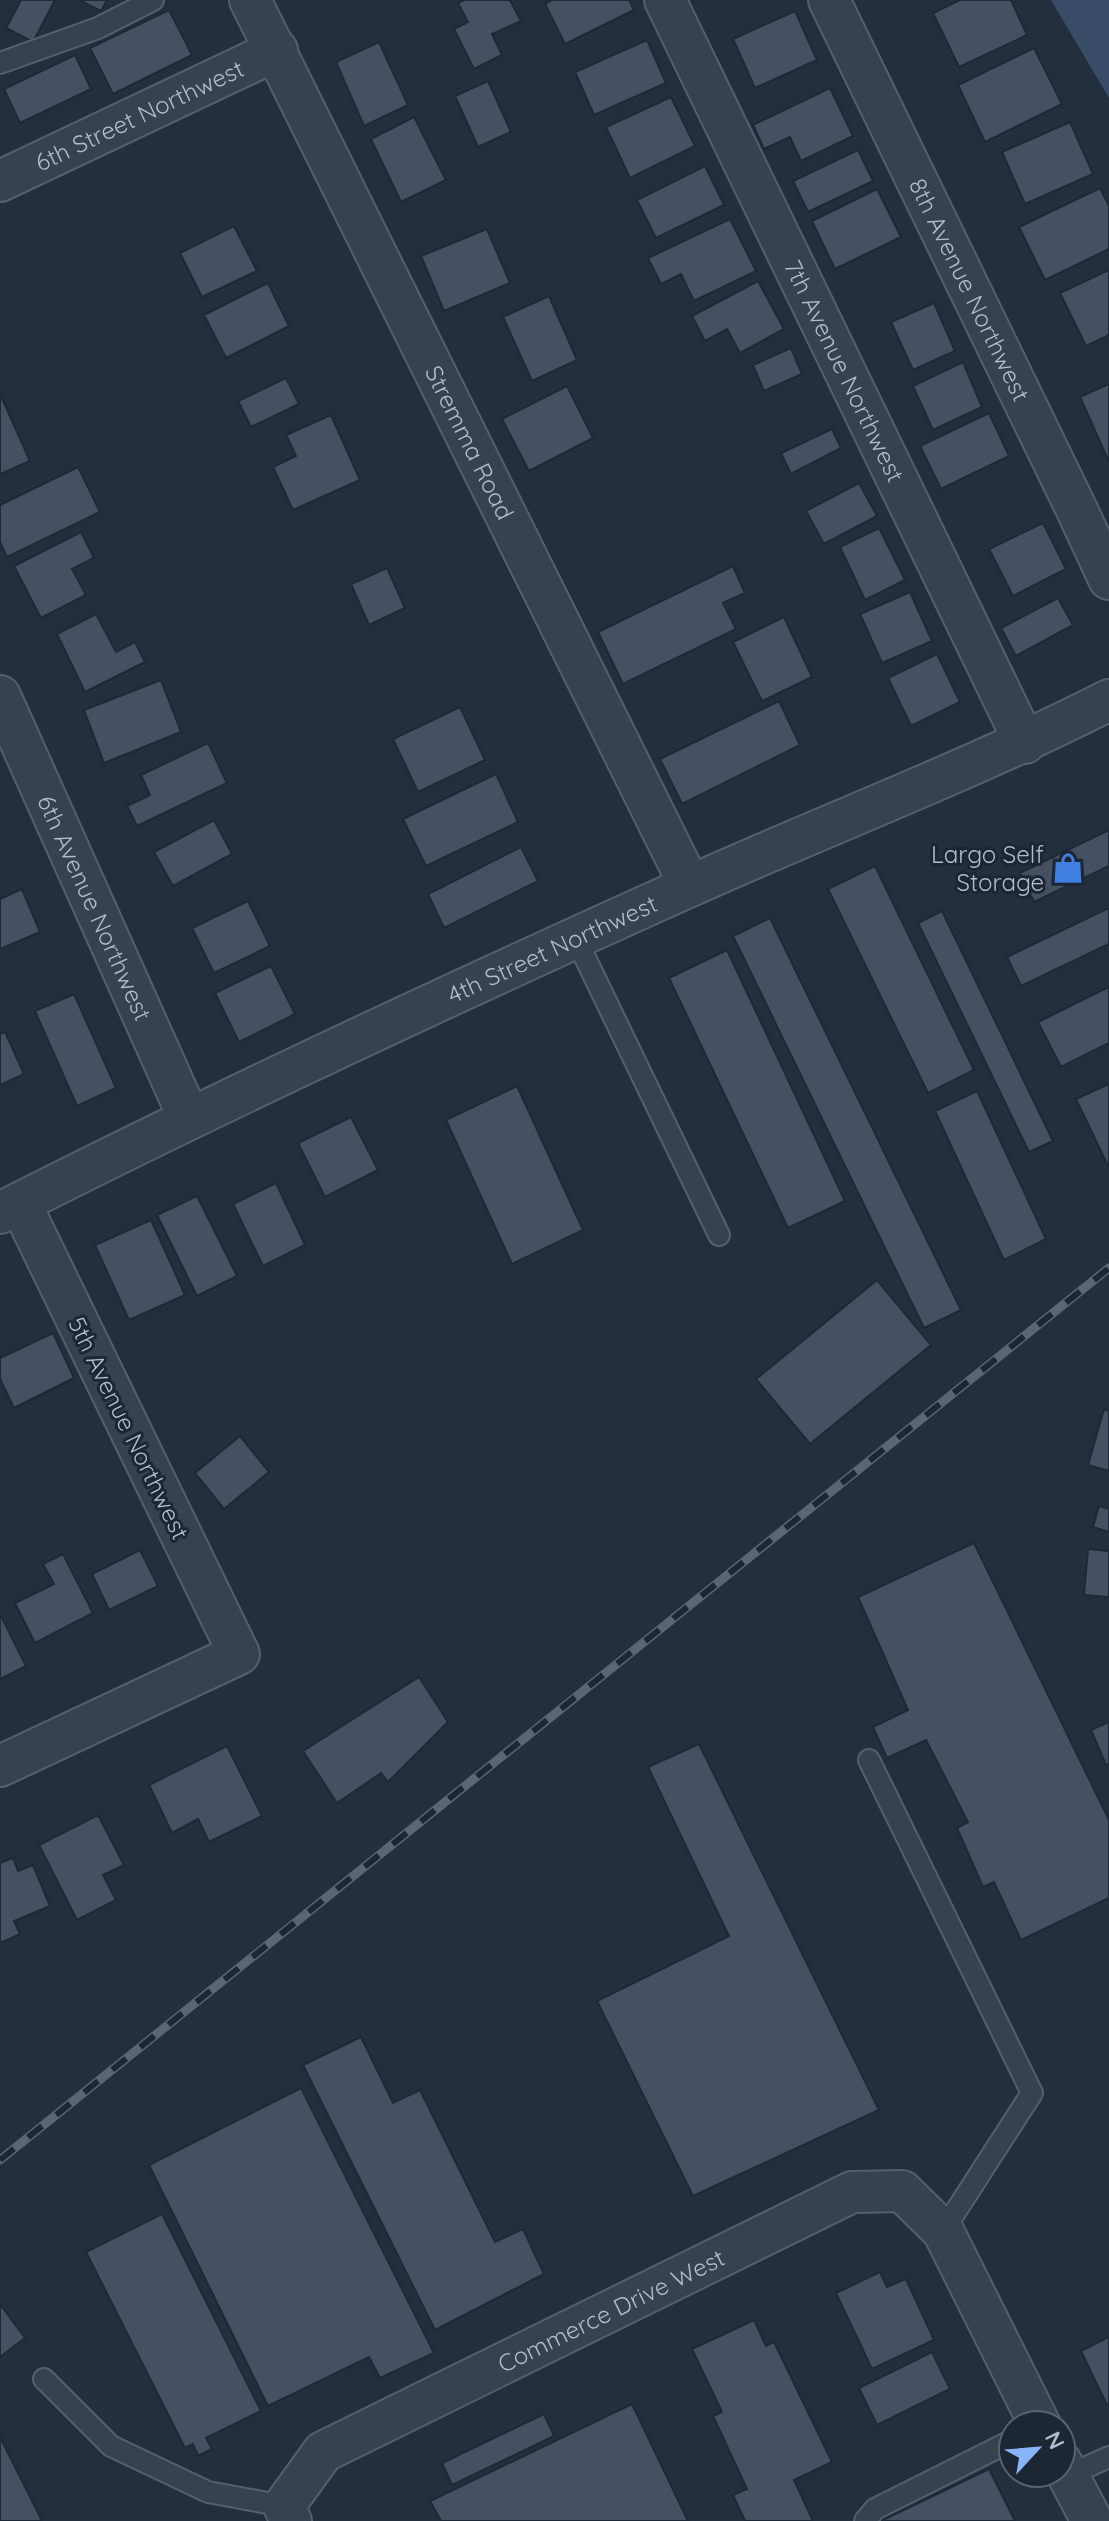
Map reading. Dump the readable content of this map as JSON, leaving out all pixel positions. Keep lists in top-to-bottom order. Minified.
{"streets":{"street":["6th Street Northwest","8th Avenue Northwest","7th Avenue Northwest","Stremma Road","6th Avenue Northwest","4th Street Northwest","5th Avenue Northwest","Commerce Drive West"]},"crossings":[["6th Street Northwest","Stremma Road"],["7th Avenue Northwest","4th Street Northwest"],["Stremma Road","4th Street Northwest"],["6th Avenue Northwest","4th Street Northwest"],["4th Street Northwest","5th Avenue Northwest"]],"places":{"shop":["Largo Self Storage"]},"north":"top right"}
